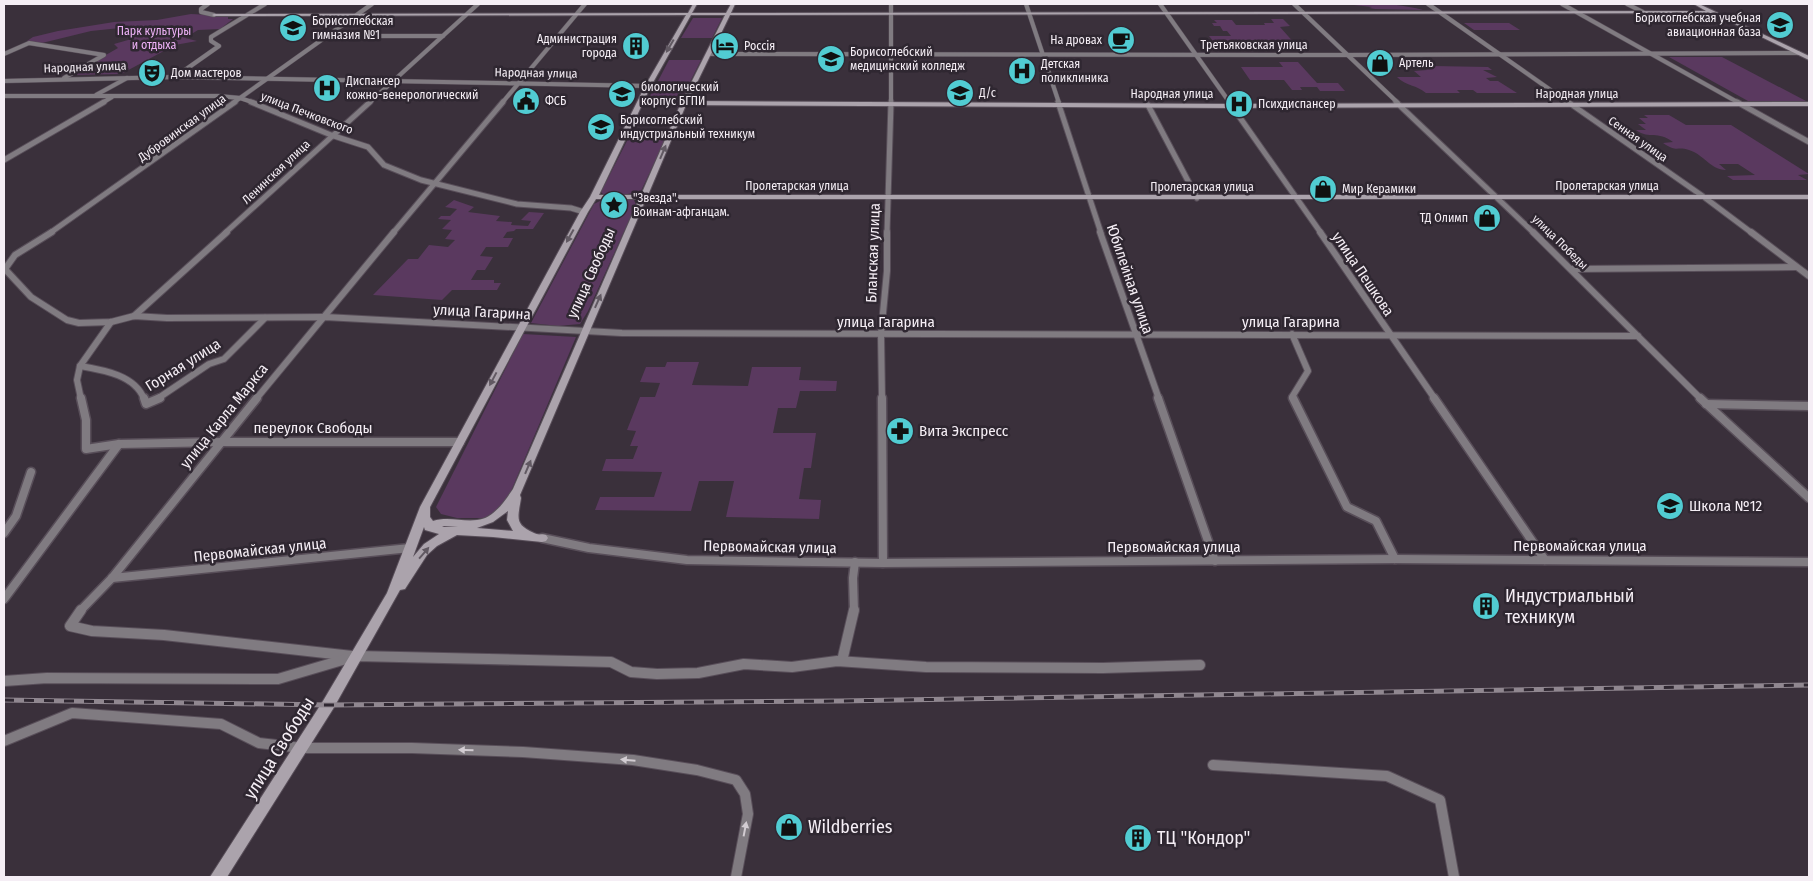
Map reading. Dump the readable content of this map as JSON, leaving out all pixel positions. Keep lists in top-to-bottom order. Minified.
{"streets":{"street":["Третьяковская улица","Народная улица","улица Печковского","Дубровинская улица","Сенная улица","Ленинская улица","Пролетарская улица","улица Победы","Бланская улица","улица Свободы","улица Пешкова","Юбилейная улица","улица Гагарина","Горная улица","улица Карла Маркса","переулок Свободы","Первомайская улица"]},"crossings":[["Третьяковская улица","Сенная улица"],["Третьяковская улица","улица Победы"],["Третьяковская улица","Бланская улица"],["Третьяковская улица","улица Свободы"],["Третьяковская улица","улица Пешкова"],["Третьяковская улица","Юбилейная улица"],["Народная улица","Дубровинская улица"],["Народная улица","Сенная улица"],["Народная улица","Ленинская улица"],["Народная улица","улица Победы"],["Народная улица","Бланская улица"],["Народная улица","улица Свободы"],["Народная улица","улица Пешкова"],["Народная улица","Юбилейная улица"],["Народная улица","улица Карла Маркса"],["улица Печковского","Дубровинская улица"],["улица Печковского","Ленинская улица"],["улица Печковского","улица Карла Маркса"],["Сенная улица","Пролетарская улица"],["Ленинская улица","улица Гагарина"],["Пролетарская улица","улица Победы"],["Пролетарская улица","Бланская улица"],["Пролетарская улица","улица Свободы"],["Пролетарская улица","улица Пешкова"],["Пролетарская улица","Юбилейная улица"],["улица Победы","улица Гагарина"],["Бланская улица","улица Гагарина"],["Бланская улица","Первомайская улица"],["улица Свободы","улица Гагарина"],["улица Свободы","улица Карла Маркса"],["улица Свободы","переулок Свободы"],["улица Свободы","Первомайская улица"],["улица Пешкова","улица Гагарина"],["улица Пешкова","Первомайская улица"],["Юбилейная улица","улица Гагарина"],["Юбилейная улица","Первомайская улица"],["улица Гагарина","Горная улица"],["улица Гагарина","улица Карла Маркса"],["Горная улица","переулок Свободы"],["улица Карла Маркса","переулок Свободы"],["улица Карла Маркса","Первомайская улица"]],"parks":["Парк культуры и отдыха"],"places":{"school or university":["Борисоглебская учебная авиационная база","Борисоглебская гимназия №1","Борисоглебский медицинский колледж","Д/с","биологический корпус БГПИ","Борисоглебский индустриальный техникум","Школа №12"],"cafe":["На дровах"],"building":["Администрация города","Индустриальный техникум","ТЦ \"Кондор\""],"hotel":["Россiя"],"shop":["Артель","Мир Керамики","ТД Олимп","Wildberries"],"hospital":["Детская поликлиника","Диспансер кожно-венерологический","Психдиспансер"],"theatre":["Дом мастеров"],"public building":["ФСБ"],"place":["\"Звезда\". Воинам-афганцам."],"pharmacy":["Вита Экспресс"]}}
